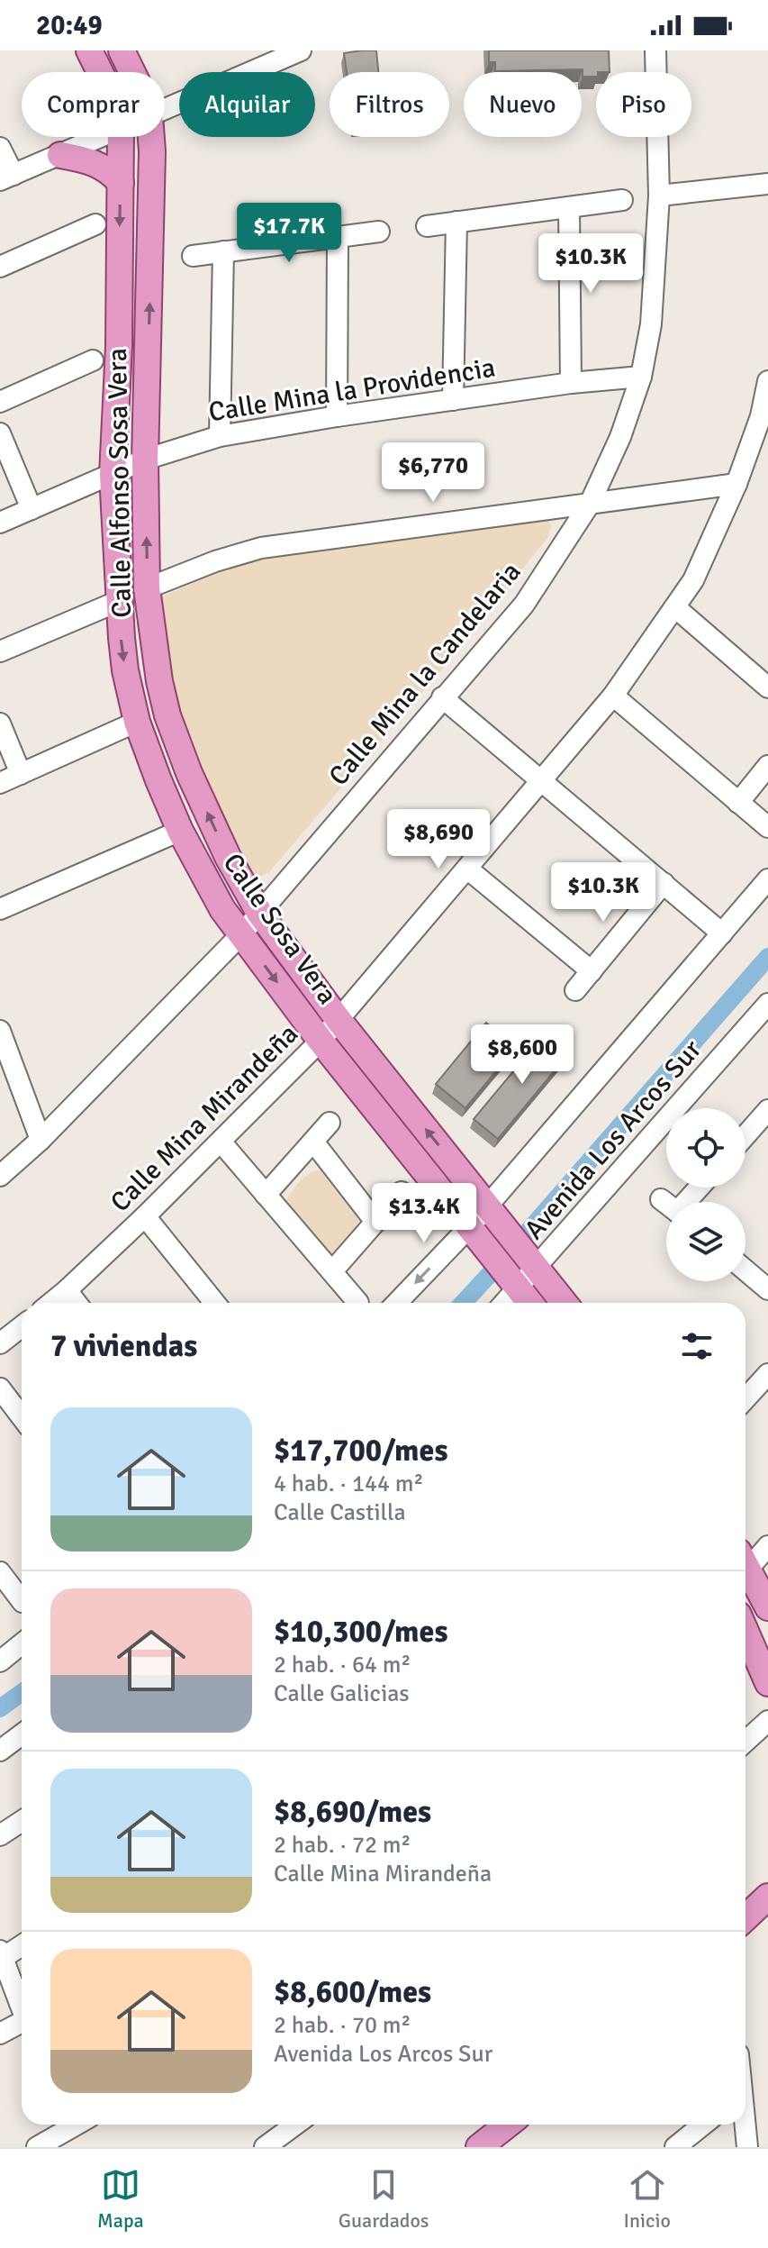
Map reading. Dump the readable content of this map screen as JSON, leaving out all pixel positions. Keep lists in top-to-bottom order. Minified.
{"streets":{"main road":["Calle Alfonso Sosa Vera","Calle Sosa Vera"],"street":["Calle Mina la Providencia","Calle Mina la Candelaria","Calle Mina Mirandeña","Avenida Los Arcos Sur"]},"crossings":[["Calle Mina la Providencia","Calle Alfonso Sosa Vera"],["Calle Mina la Providencia","Calle Mina la Candelaria"],["Calle Mina la Providencia","Calle Sosa Vera"],["Calle Alfonso Sosa Vera","Calle Mina la Candelaria"],["Calle Alfonso Sosa Vera","Calle Mina Mirandeña"],["Calle Alfonso Sosa Vera","Avenida Los Arcos Sur"],["Calle Mina la Candelaria","Calle Sosa Vera"],["Calle Sosa Vera","Calle Mina Mirandeña"],["Calle Sosa Vera","Avenida Los Arcos Sur"]],"one_way":["Calle Alfonso Sosa Vera","Calle Sosa Vera"],"page":{"status":"20:49","chip":["Comprar","Alquilar","Filtros","Nuevo","Piso"],"price":["$17.7K","$10.3K","$6,770","$8,690","$10.3K","$8,600","$13.4K"],"heading":"7 viviendas","list":[{"name":"$17,700/mes","note":"4 hab. · 144 m² · Calle Castilla"},{"name":"$10,300/mes","note":"2 hab. · 64 m² · Calle Galicias"},{"name":"$8,690/mes","note":"2 hab. · 72 m² · Calle Mina Mirandeña"},{"name":"$8,600/mes","note":"2 hab. · 70 m² · Avenida Los Arcos Sur"}],"tabs":["Mapa","Guardados","Inicio"]}}
